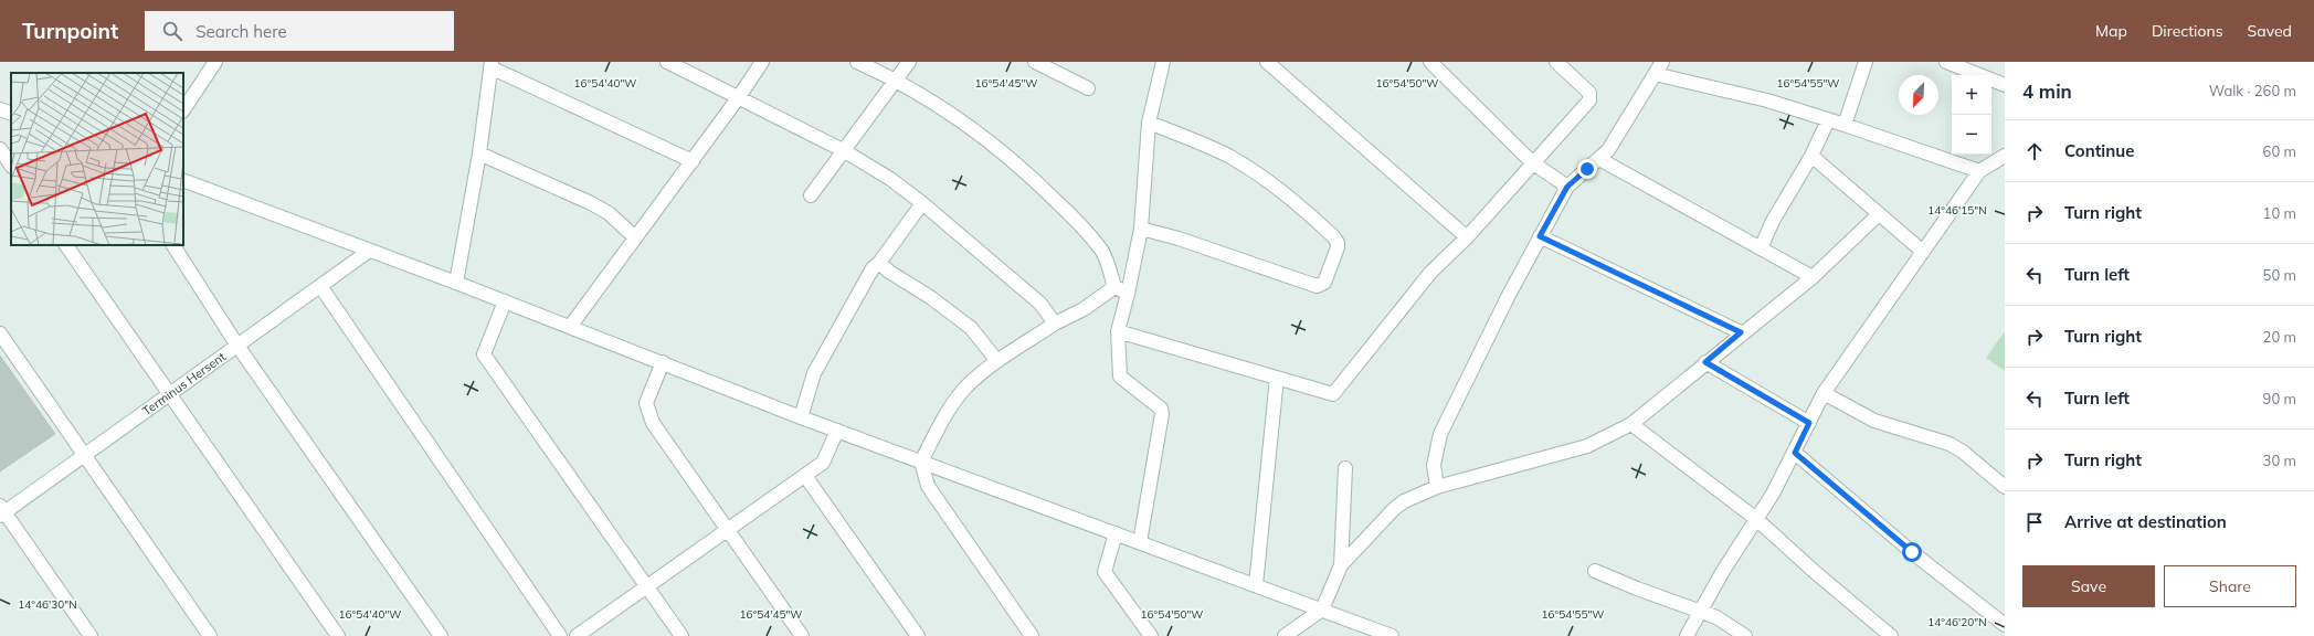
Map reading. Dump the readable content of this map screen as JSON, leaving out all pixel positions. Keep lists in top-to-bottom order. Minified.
{"streets":{"street":["Terminus Hersent"]},"north":"bottom left","page":{"header":"Turnpoint","search":"Search here","nav":["Map","Directions","Saved"],"heading":["4 min","Walk · 260 m"],"map_buttons":["+","−"],"list":[["Continue","60 m"],["Turn right","10 m"],["Turn left","50 m"],["Turn right","20 m"],["Turn left","90 m"],["Turn right","30 m"],"Arrive at destination"],"buttons":["Save","Share"]},"coordinates":["16°54'40\"W","16°54'45\"W","16°54'50\"W","16°54'55\"W","14°46'15\"N","14°46'30\"N","14°46'20\"N"]}
